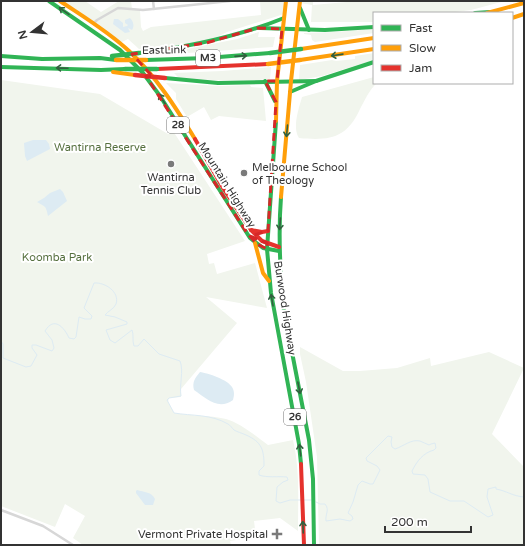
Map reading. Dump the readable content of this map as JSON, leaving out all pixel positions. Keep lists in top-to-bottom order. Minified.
{"streets":{"main road":["EastLink","M3","28","Mountain Highway","Burwood Highway","26"]},"crossings":[["Mountain Highway","Burwood Highway"]],"parks":["Wantirna Reserve","Koomba Park"],"places":{"other":["Wantirna Tennis Club","Melbourne School of Theology"],"health":["Vermont Private Hospital"]},"legend":["Fast","Slow","Jam"],"scale_bar":"200 m","north":"left"}
